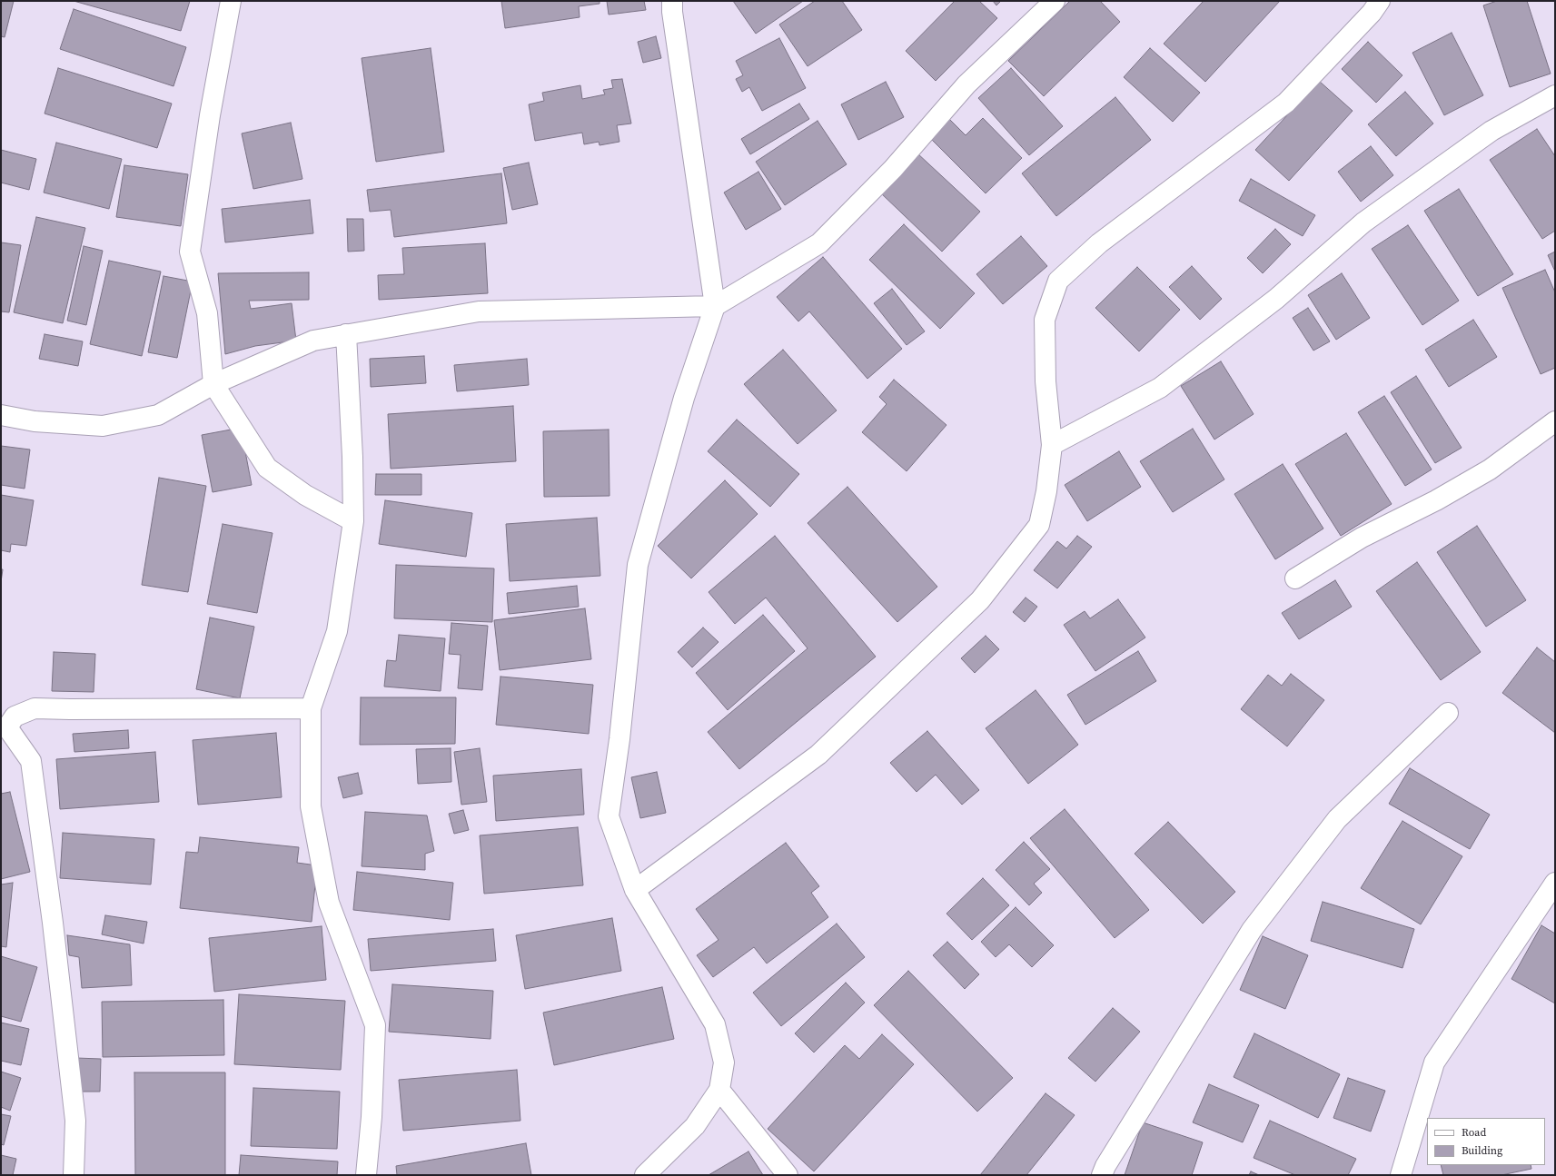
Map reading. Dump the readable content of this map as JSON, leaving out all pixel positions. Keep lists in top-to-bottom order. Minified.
{"legend":["Road","Building"]}
